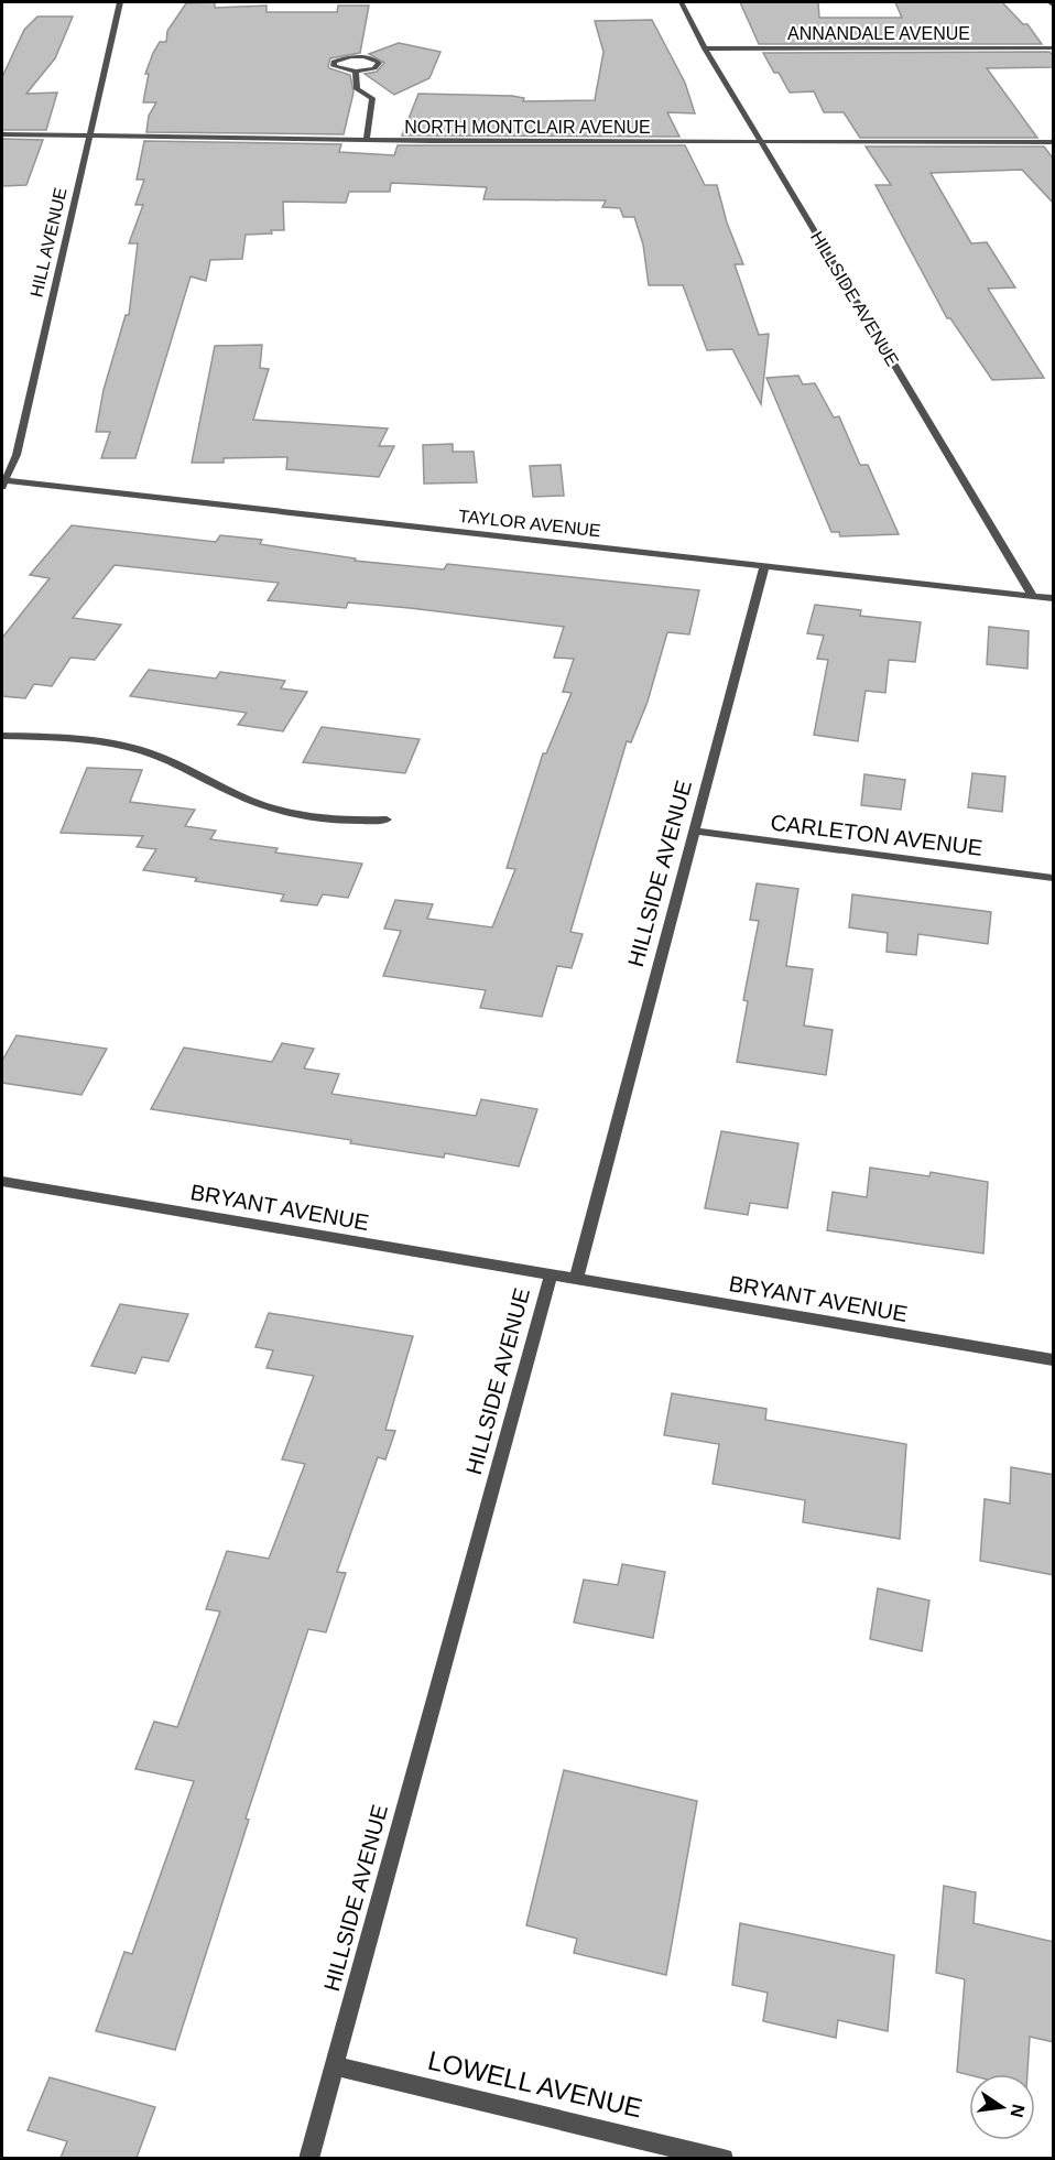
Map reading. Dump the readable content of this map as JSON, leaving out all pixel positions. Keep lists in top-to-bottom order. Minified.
{"streets":{"street":["ANNANDALE AVENUE","NORTH MONTCLAIR AVENUE","HILL AVENUE","HILLSIDE AVENUE","TAYLOR AVENUE","CARLETON AVENUE","BRYANT AVENUE","LOWELL AVENUE"]},"crossings":[["ANNANDALE AVENUE","HILLSIDE AVENUE"],["NORTH MONTCLAIR AVENUE","HILL AVENUE"],["NORTH MONTCLAIR AVENUE","HILLSIDE AVENUE"],["HILL AVENUE","TAYLOR AVENUE"],["HILLSIDE AVENUE","TAYLOR AVENUE"],["HILLSIDE AVENUE","CARLETON AVENUE"],["HILLSIDE AVENUE","BRYANT AVENUE"],["HILLSIDE AVENUE","LOWELL AVENUE"]],"north":"right"}
